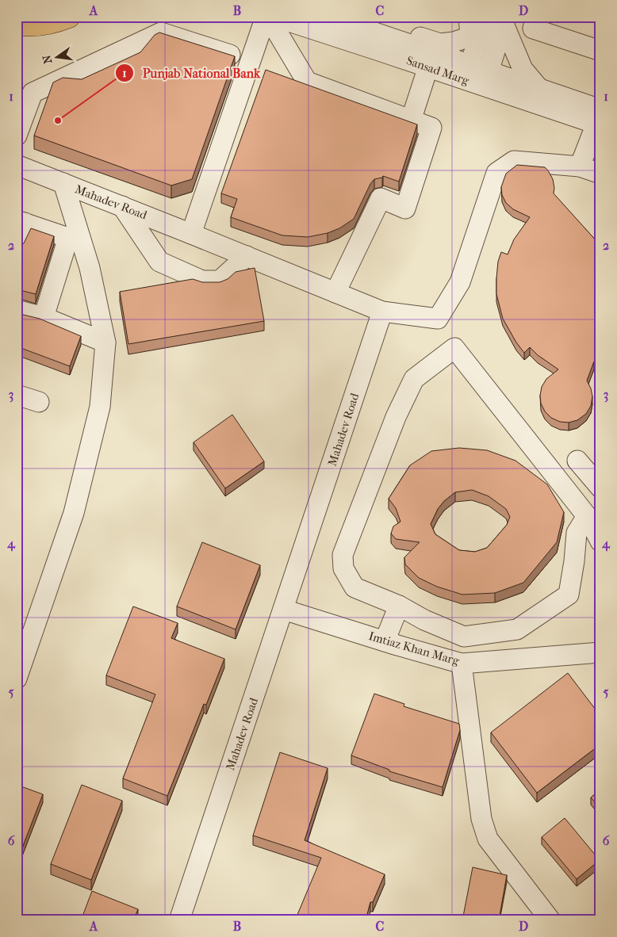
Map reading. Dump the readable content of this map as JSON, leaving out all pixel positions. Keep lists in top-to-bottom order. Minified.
{"streets":{"street":["Sansad Marg","Mahadev Road","Imtiaz Khan Marg"]},"crossings":[["Mahadev Road","Imtiaz Khan Marg"]],"places":["Punjab National Bank"],"north":"left","grid":{"columns":["A","B","C","D"],"rows":["1","2","3","4","5","6"]}}
